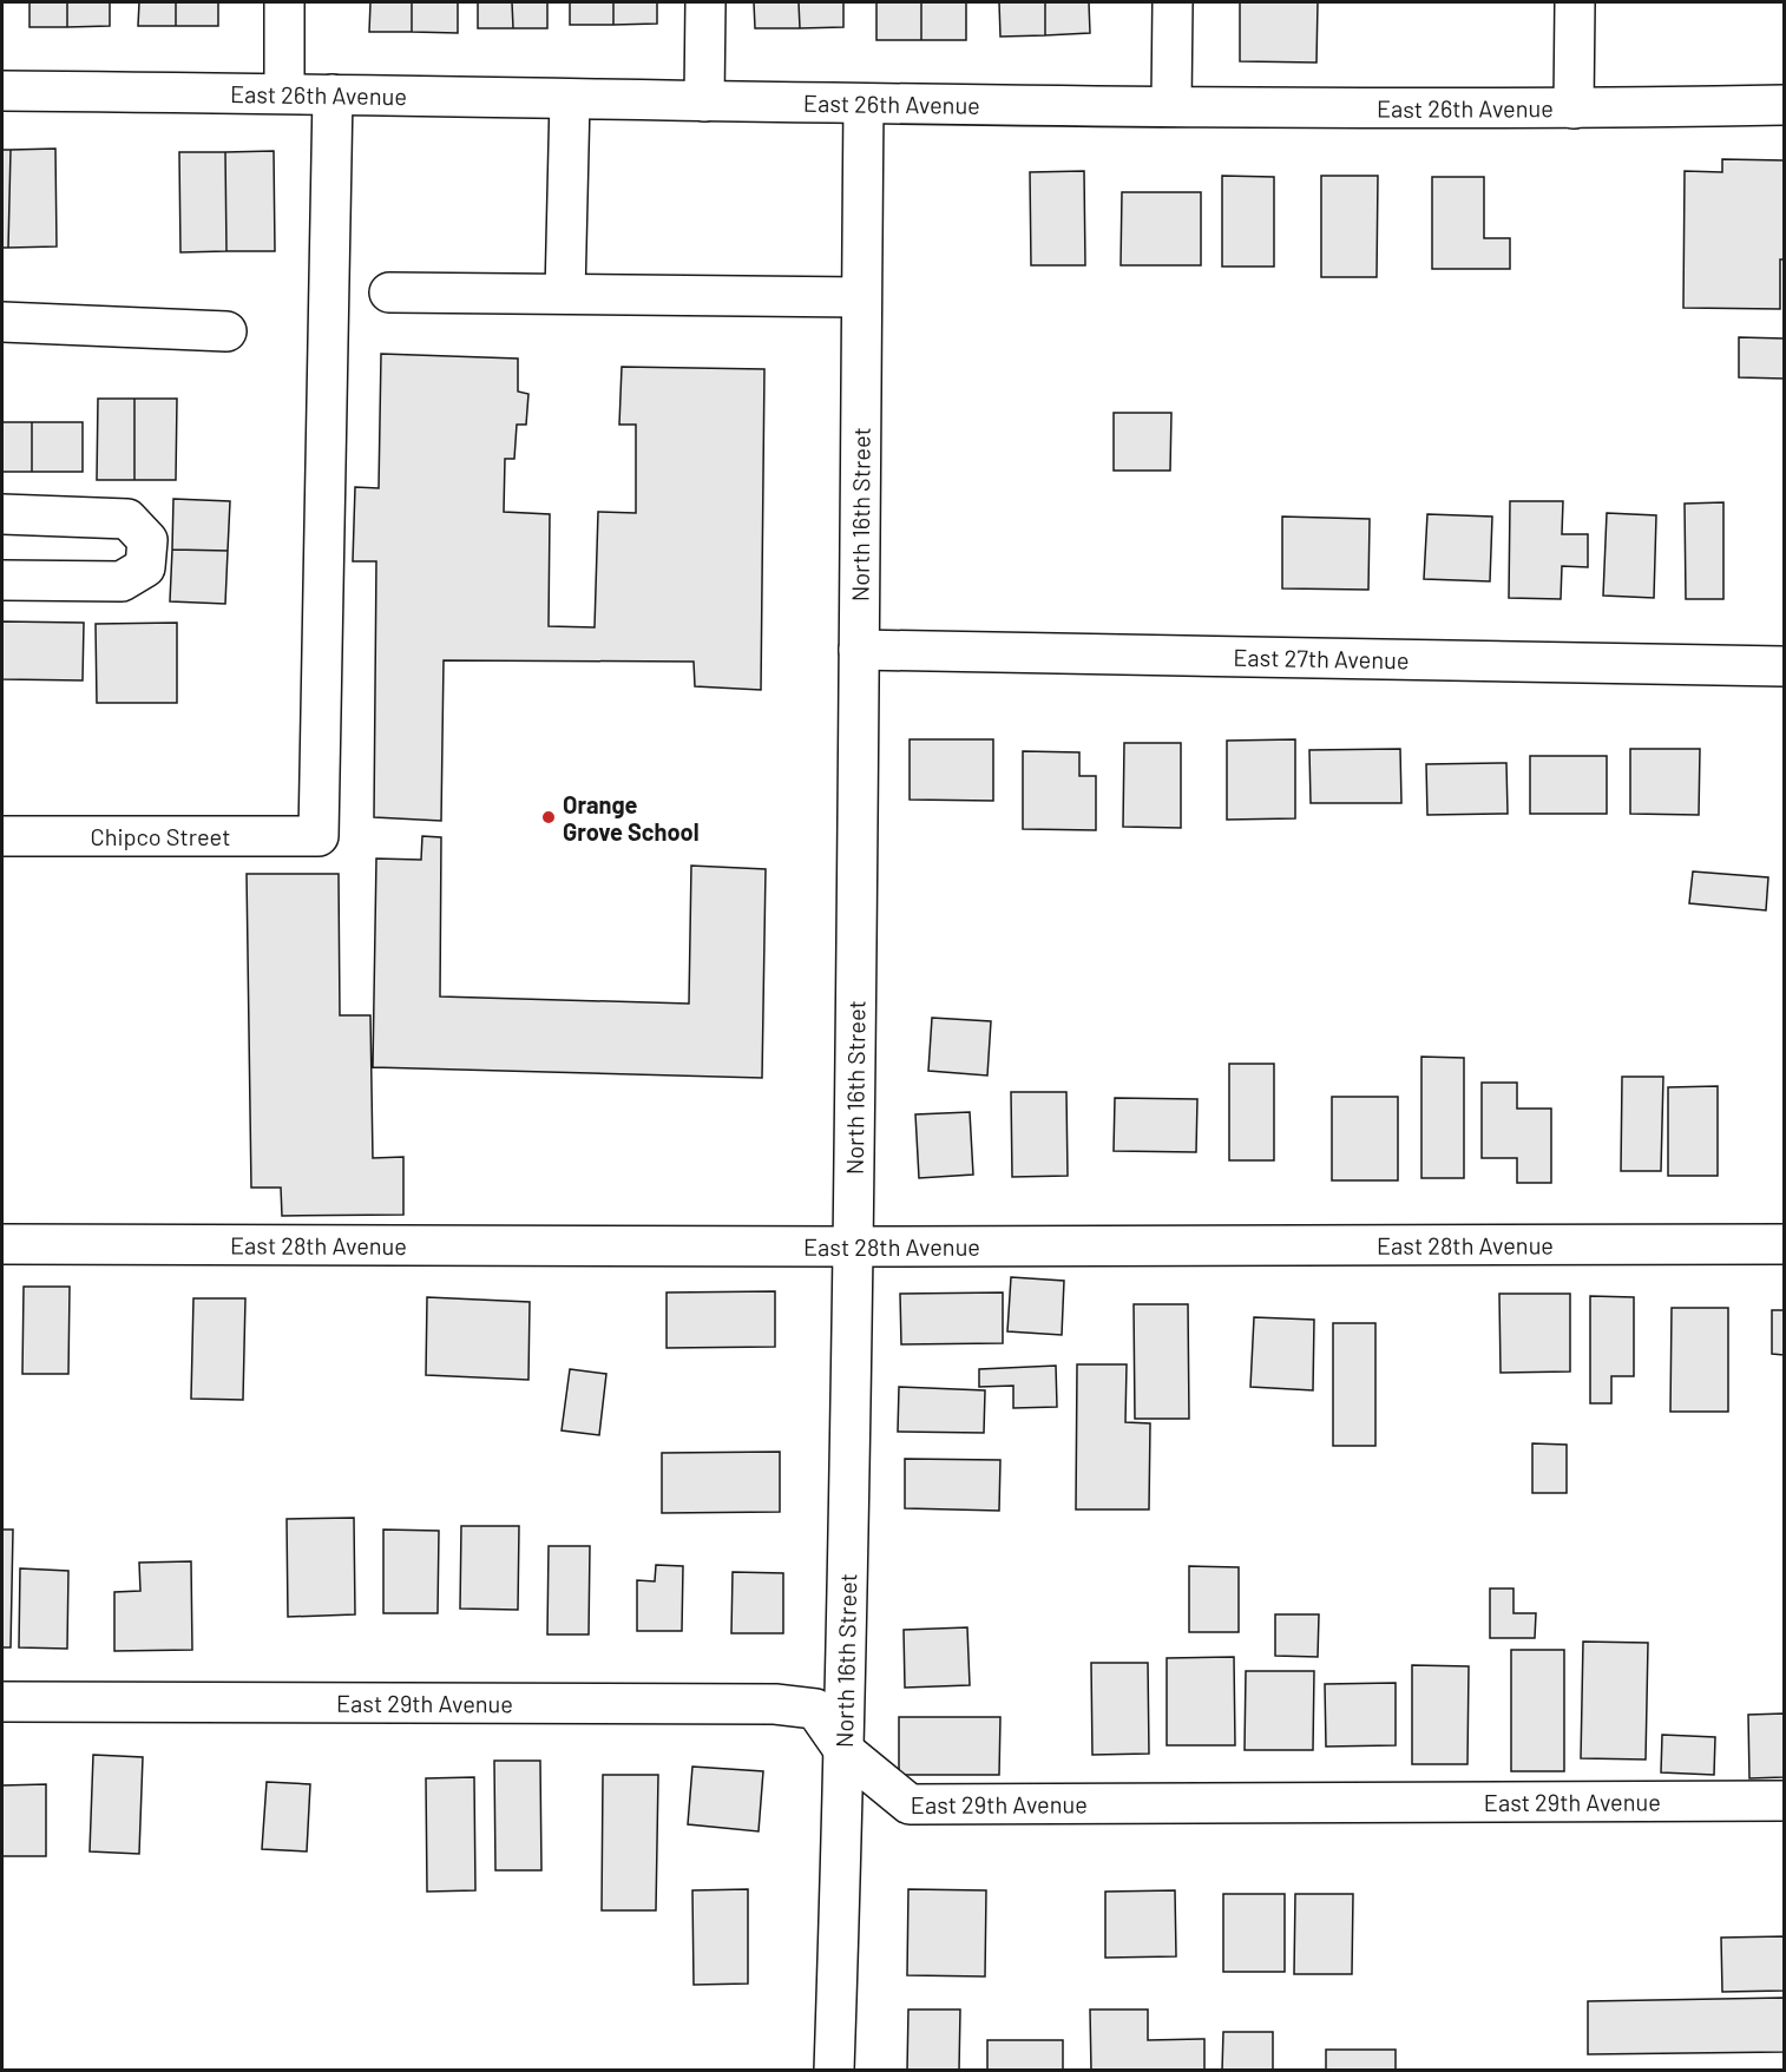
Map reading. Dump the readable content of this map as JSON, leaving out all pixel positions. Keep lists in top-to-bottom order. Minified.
{"streets":{"street":["East 26th Avenue","North 16th Street","East 27th Avenue","Chipco Street","East 28th Avenue","East 29th Avenue"]},"crossings":[["East 26th Avenue","North 16th Street"],["East 26th Avenue","Chipco Street"],["North 16th Street","East 27th Avenue"],["North 16th Street","East 28th Avenue"],["North 16th Street","East 29th Avenue"]],"places":["Orange Grove School"]}
